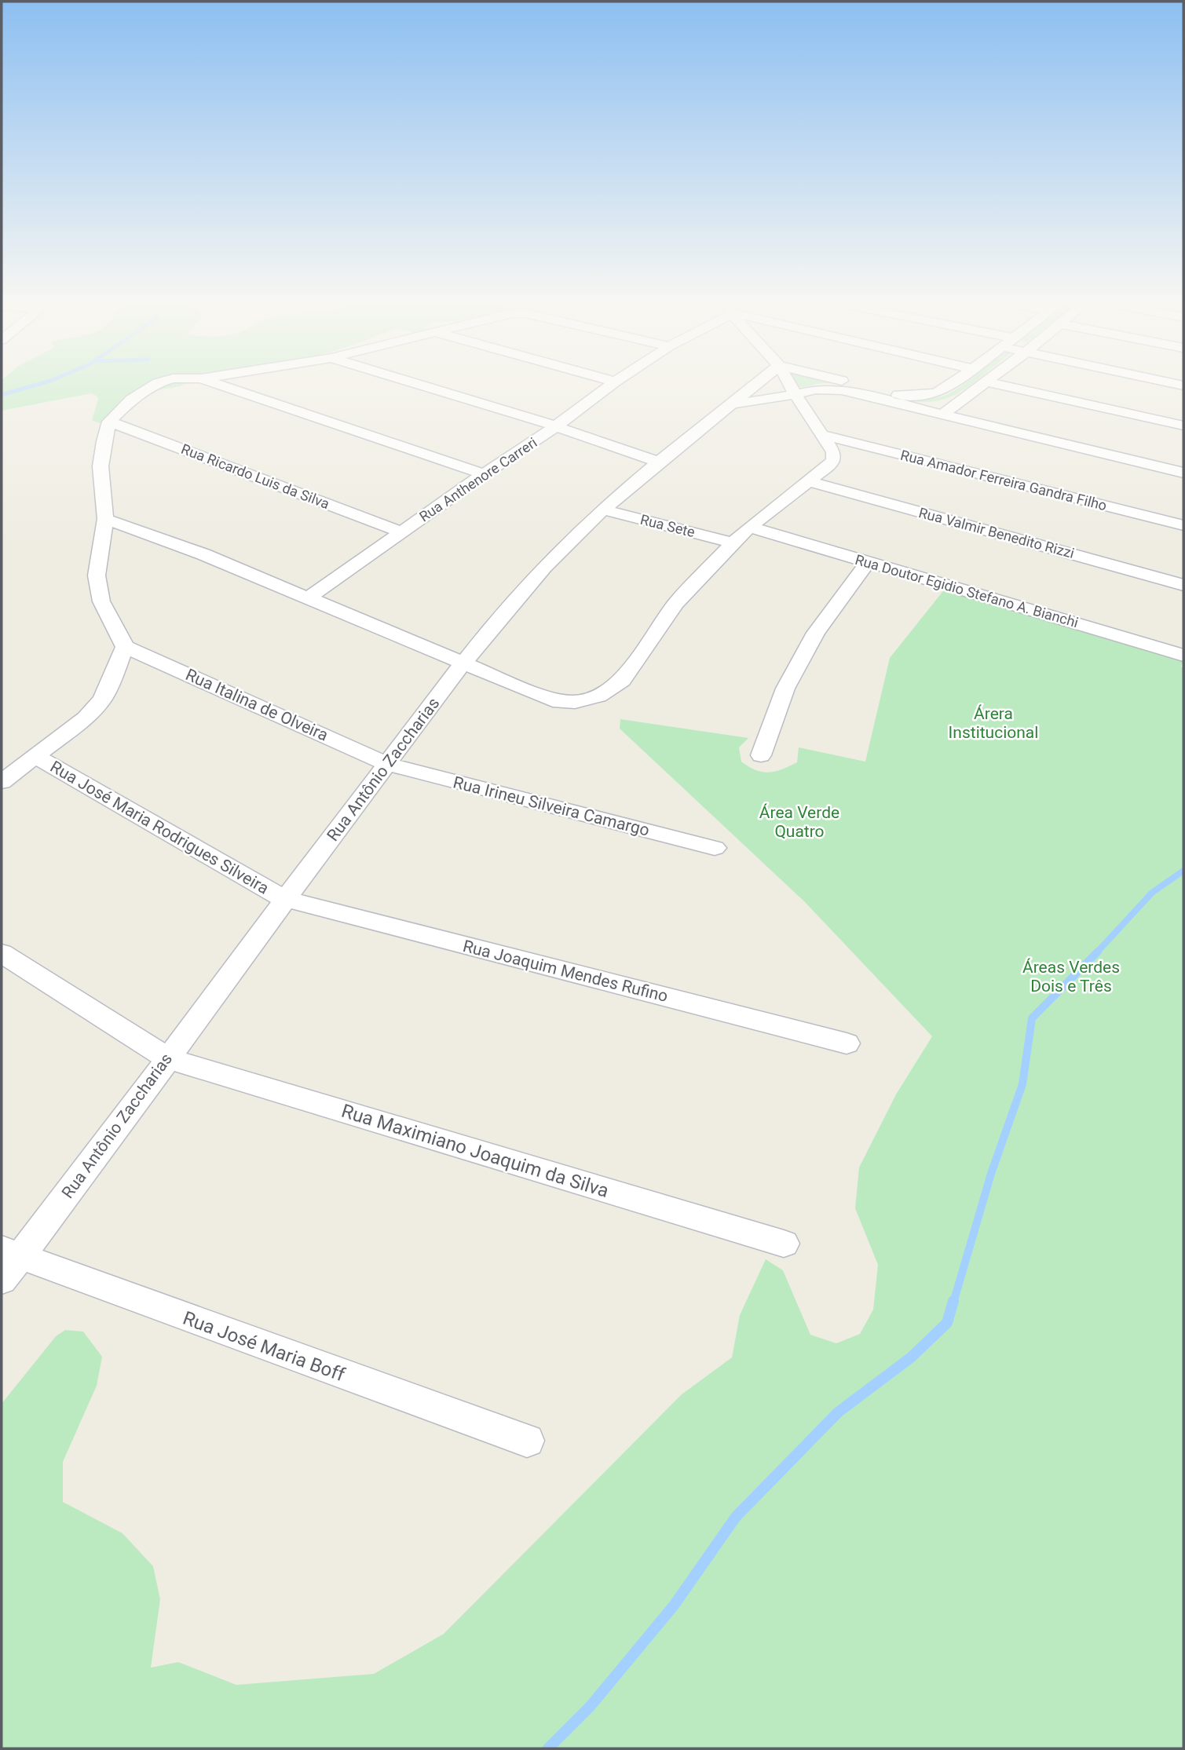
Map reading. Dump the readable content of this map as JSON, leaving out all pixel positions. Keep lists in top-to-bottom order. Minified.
{"streets":{"street":["Rua Ricardo Luis da Silva","Rua Anthenore Carreri","Rua Amador Ferreira Gandra Filho","Rua Sete","Rua Valmir Benedito Rizzi","Rua Doutor Egidio Stefano A. Bianchi","Rua Italina de Olveira","Rua Antônio Zaccharias","Rua Irineu Silveira Camargo","Rua José Maria Rodrigues Silveira","Rua Joaquim Mendes Rufino","Rua Maximiano Joaquim da Silva","Rua José Maria Boff"]},"crossings":[["Rua Ricardo Luis da Silva","Rua Anthenore Carreri"],["Rua Sete","Rua Antônio Zaccharias"],["Rua Italina de Olveira","Rua Antônio Zaccharias"],["Rua Italina de Olveira","Rua Irineu Silveira Camargo"],["Rua Antônio Zaccharias","Rua Irineu Silveira Camargo"],["Rua Antônio Zaccharias","Rua José Maria Rodrigues Silveira"],["Rua Antônio Zaccharias","Rua Joaquim Mendes Rufino"],["Rua Antônio Zaccharias","Rua Maximiano Joaquim da Silva"],["Rua Antônio Zaccharias","Rua José Maria Boff"],["Rua José Maria Rodrigues Silveira","Rua Joaquim Mendes Rufino"]],"parks":["Árera Institucional","Área Verde Quatro","Áreas Verdes Dois e Três"]}
